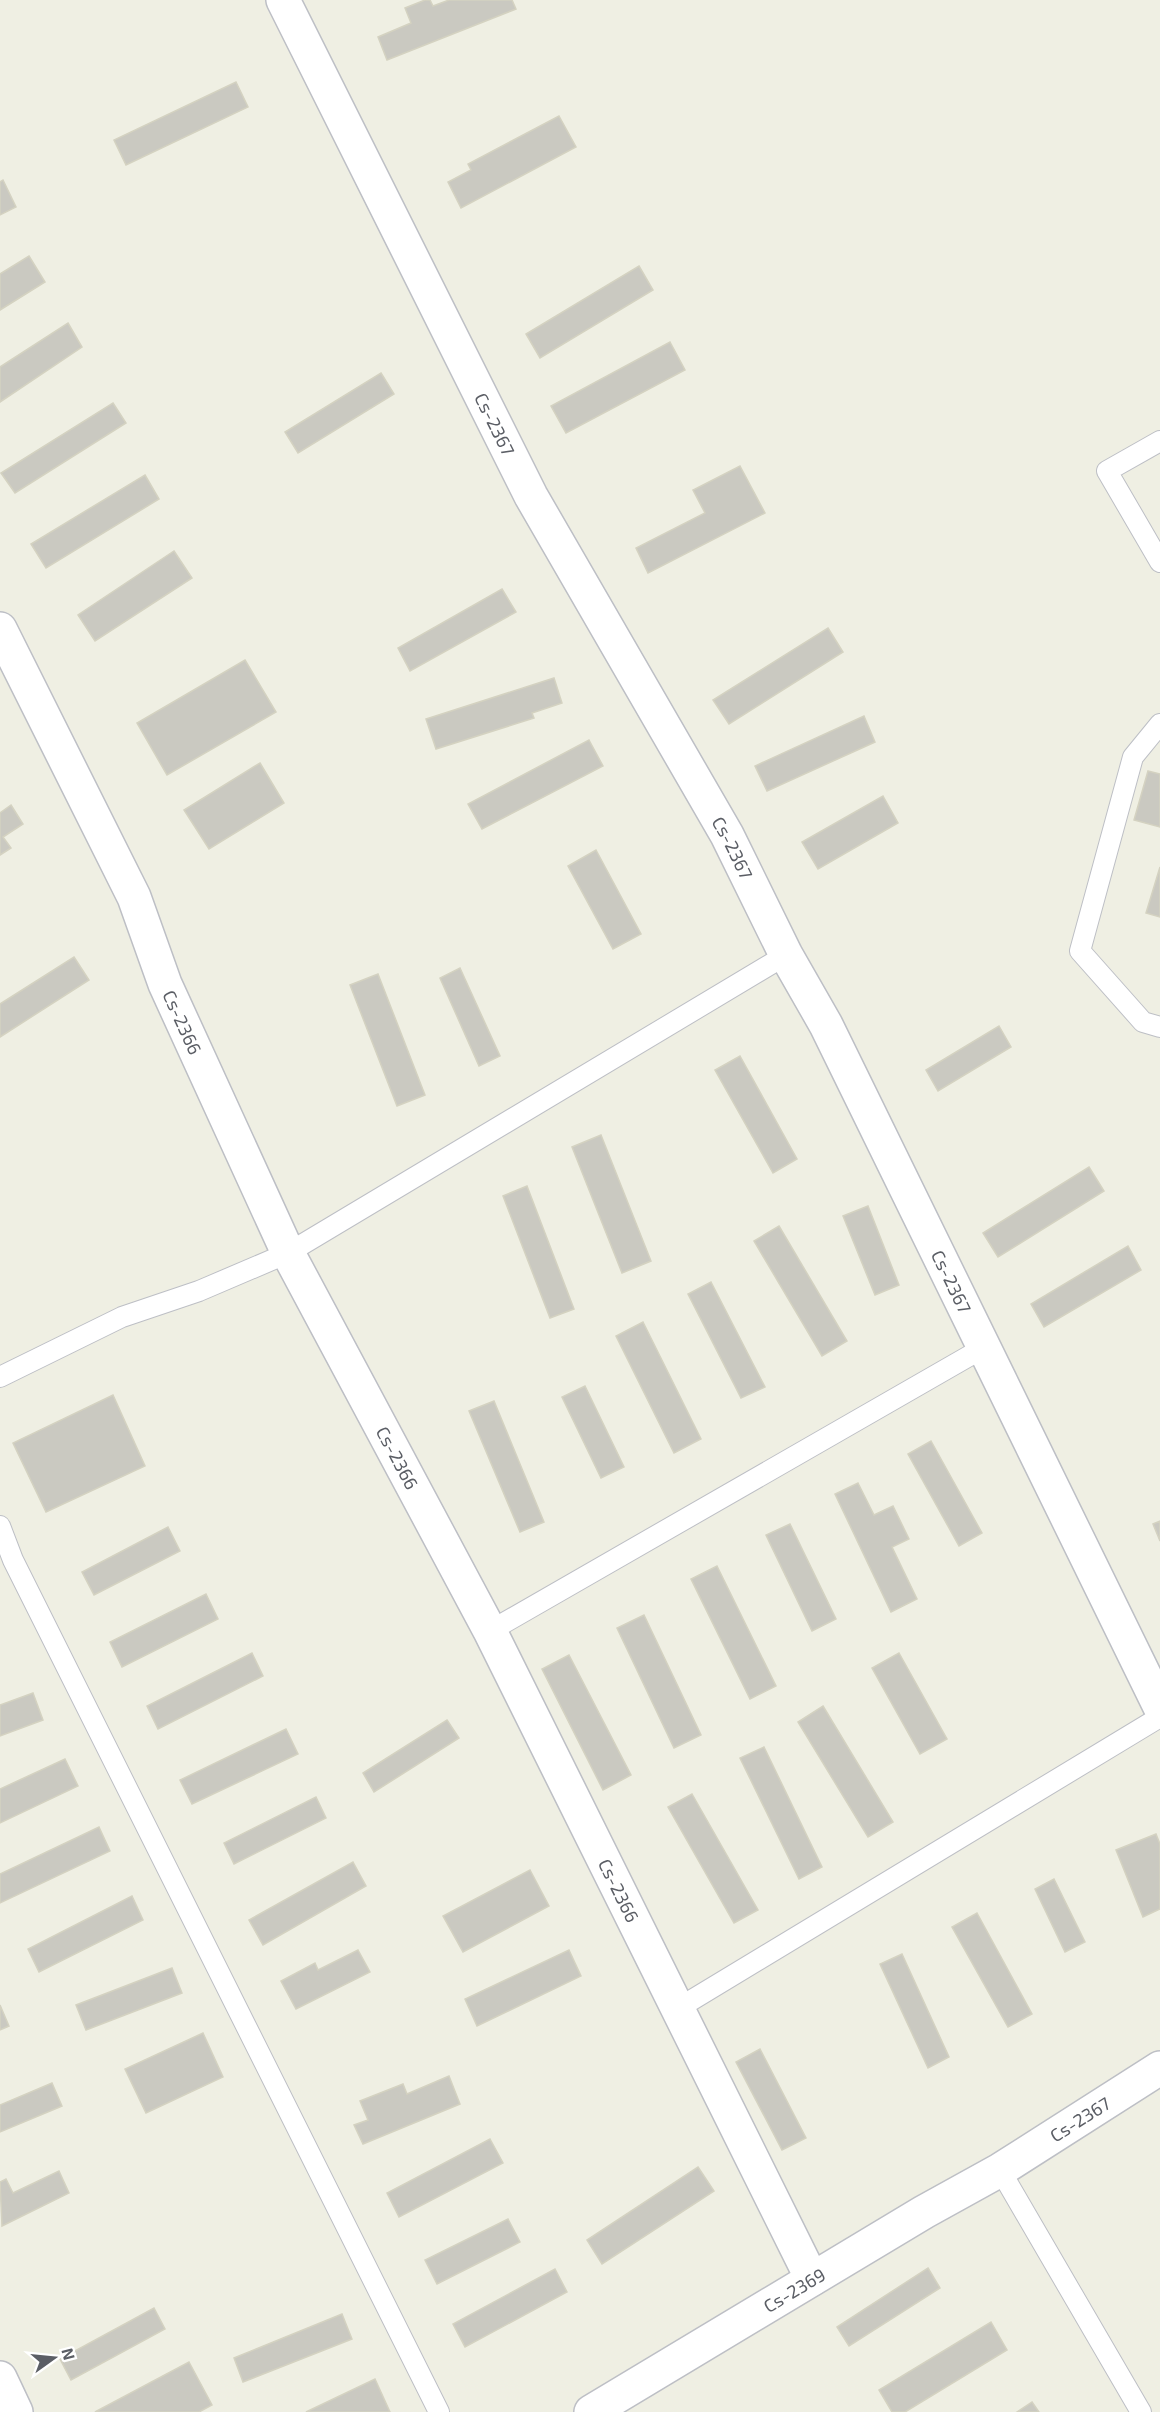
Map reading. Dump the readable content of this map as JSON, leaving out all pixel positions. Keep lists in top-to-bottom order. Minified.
{"streets":{"street":["Cs-2367","Cs-2366","Cs-2369"]},"crossings":[["Cs-2367","Cs-2369"],["Cs-2366","Cs-2369"]],"north":"right"}
